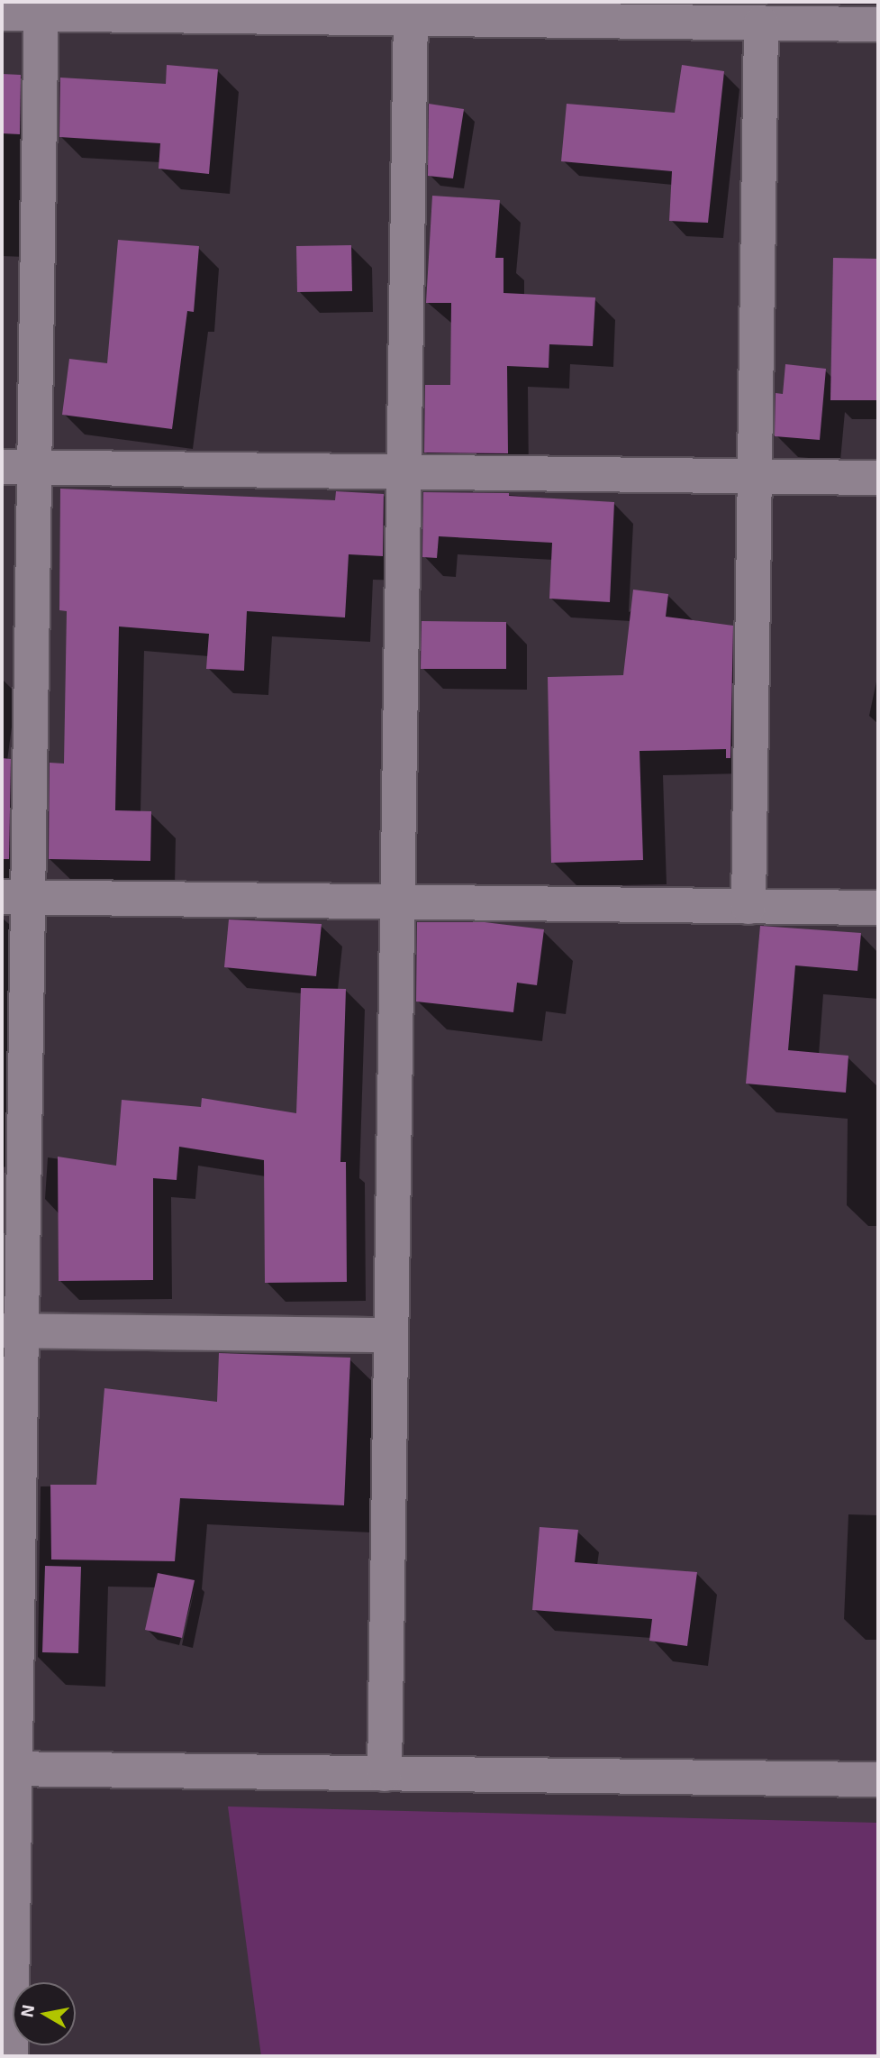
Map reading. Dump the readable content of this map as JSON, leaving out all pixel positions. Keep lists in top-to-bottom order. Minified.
{"north":"left"}
